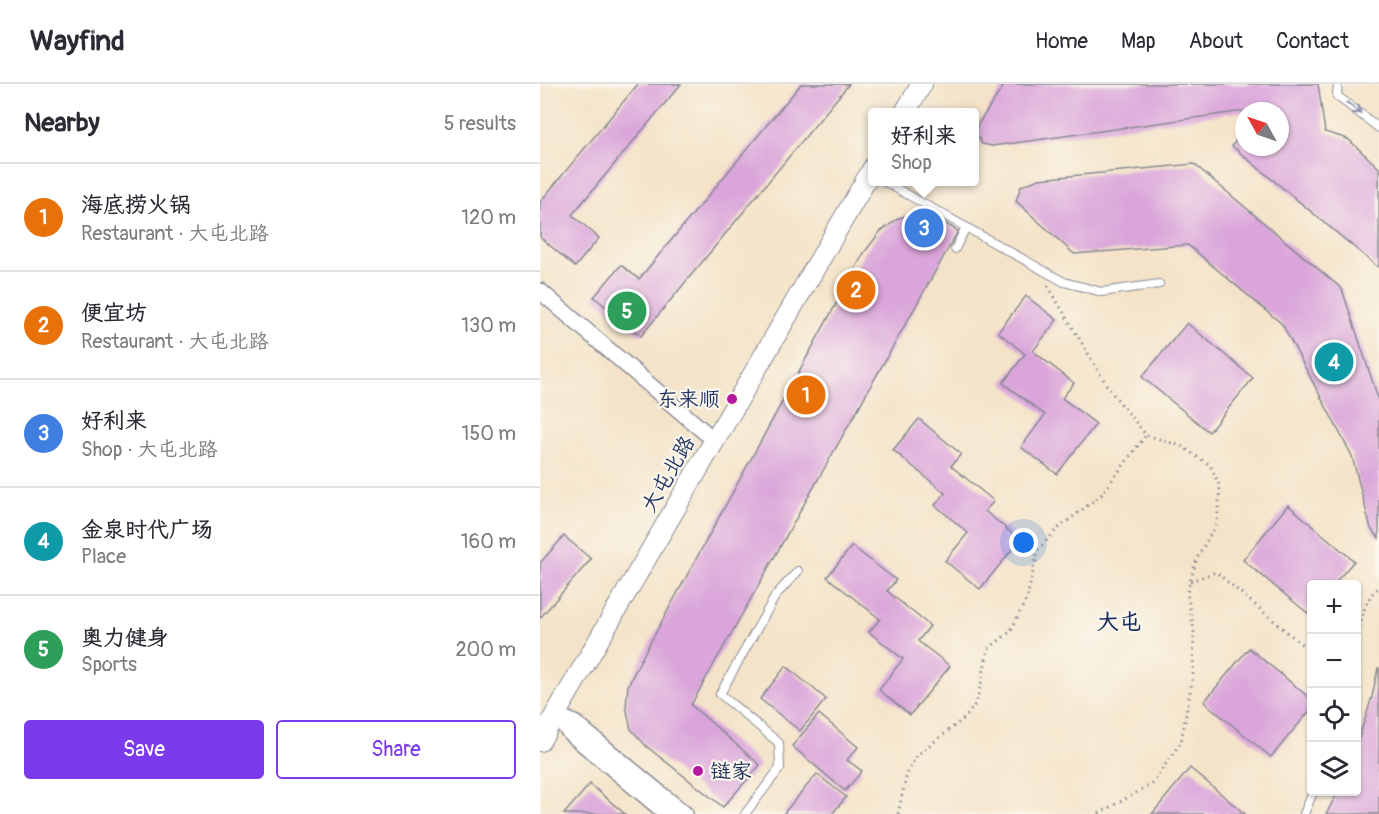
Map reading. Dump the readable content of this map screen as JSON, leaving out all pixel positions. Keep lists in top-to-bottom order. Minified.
{"streets":{"street":["大屯北路"]},"districts":["大屯"],"places":["东来顺","链家"],"north":"top left","page":{"header":"Wayfind","nav":["Home","Map","About","Contact"],"heading":["Nearby","5 results"],"popup":["好利来","Shop"],"list":[{"mark":"1","name":"海底捞火锅","note":"Restaurant · 大屯北路","value":"120 m"},{"mark":"2","name":"便宜坊","note":"Restaurant · 大屯北路","value":"130 m"},{"mark":"3","name":"好利来","note":"Shop · 大屯北路","value":"150 m"},{"mark":"4","name":"金泉时代广场","note":"Place","value":"160 m"},{"mark":"5","name":"奥力健身","note":"Sports","value":"200 m"}],"pins":["3","2","5","4","1"],"map_buttons":["+","−"],"buttons":["Save","Share"]}}
